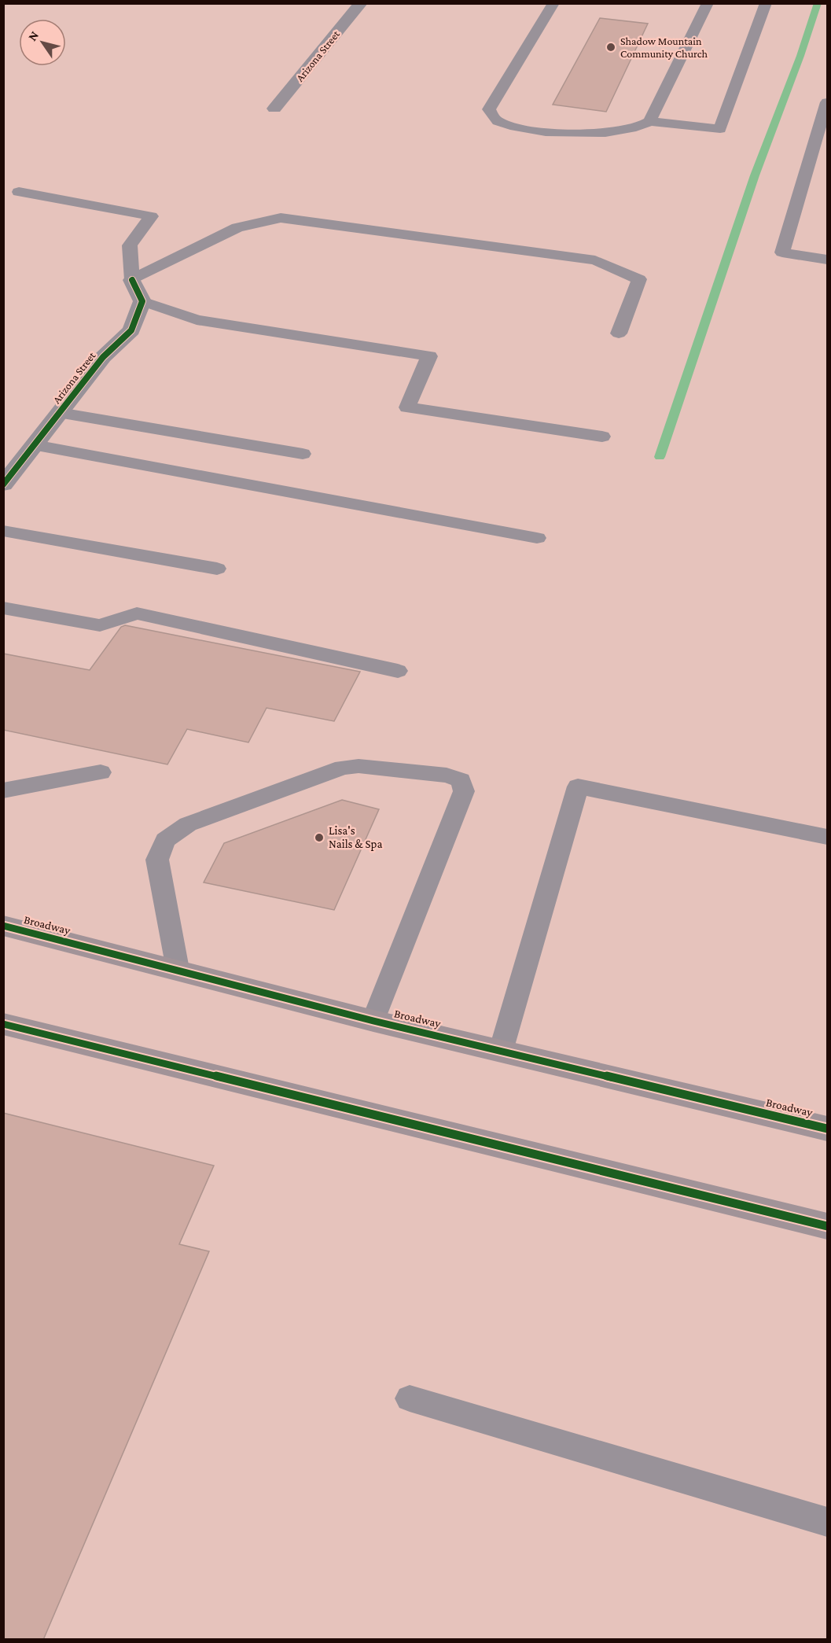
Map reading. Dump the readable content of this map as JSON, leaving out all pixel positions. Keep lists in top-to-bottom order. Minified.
{"streets":{"main road":["Broadway"],"street":["Arizona Street"]},"places":["Shadow Mountain Community Church","Lisa's Nails & Spa"],"north":"top left"}
